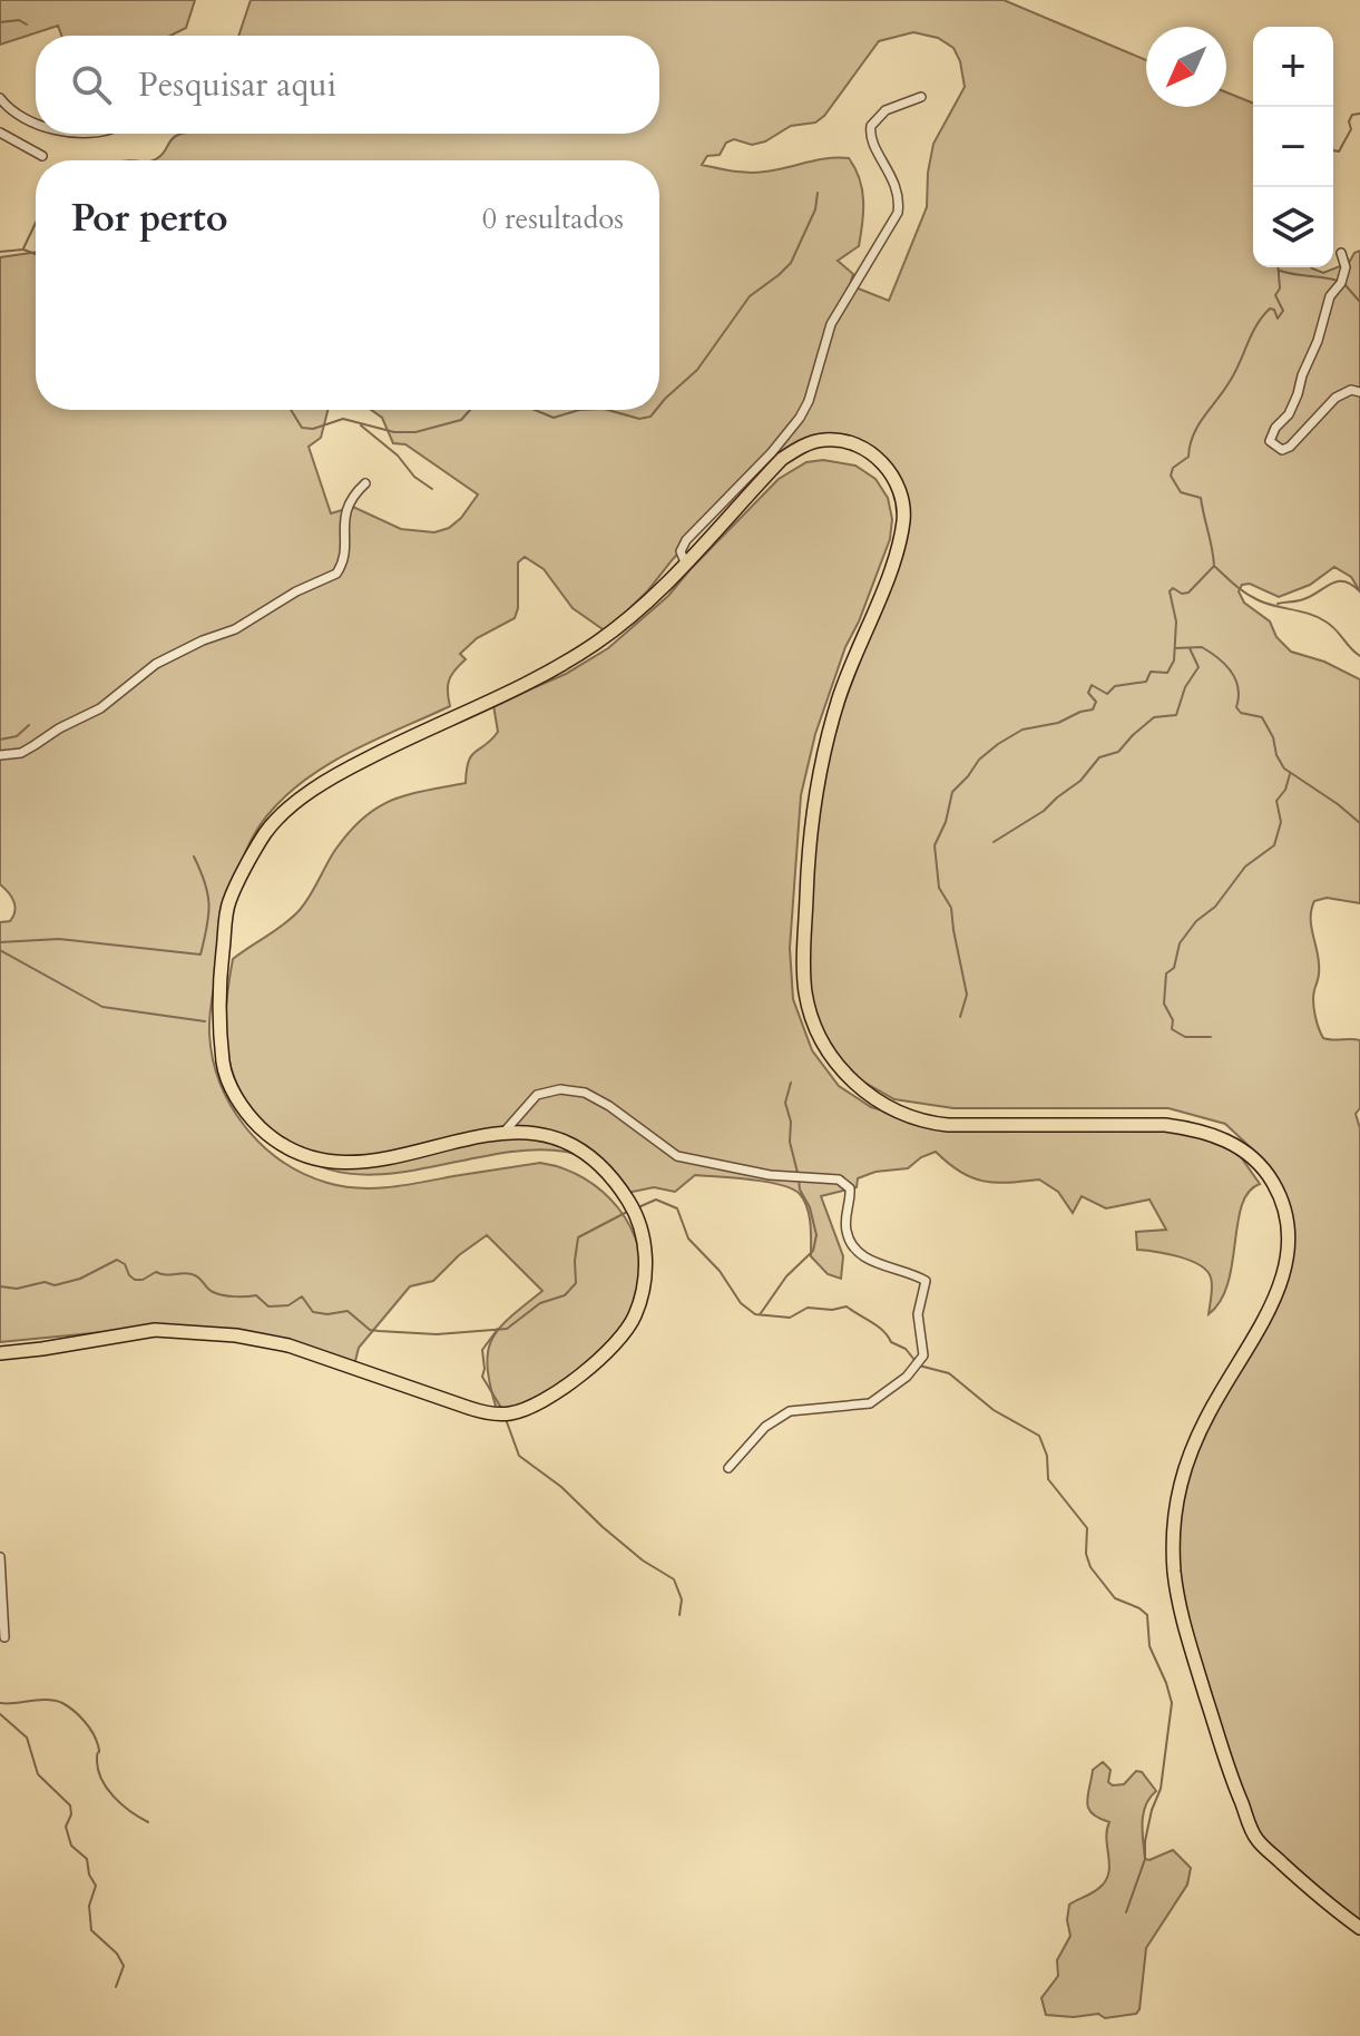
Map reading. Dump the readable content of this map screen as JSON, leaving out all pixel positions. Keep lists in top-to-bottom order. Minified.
{"north":"bottom left","page":{"map_buttons":["+","−"],"search":"Pesquisar aqui","heading":["Por perto","0 resultados"]}}
